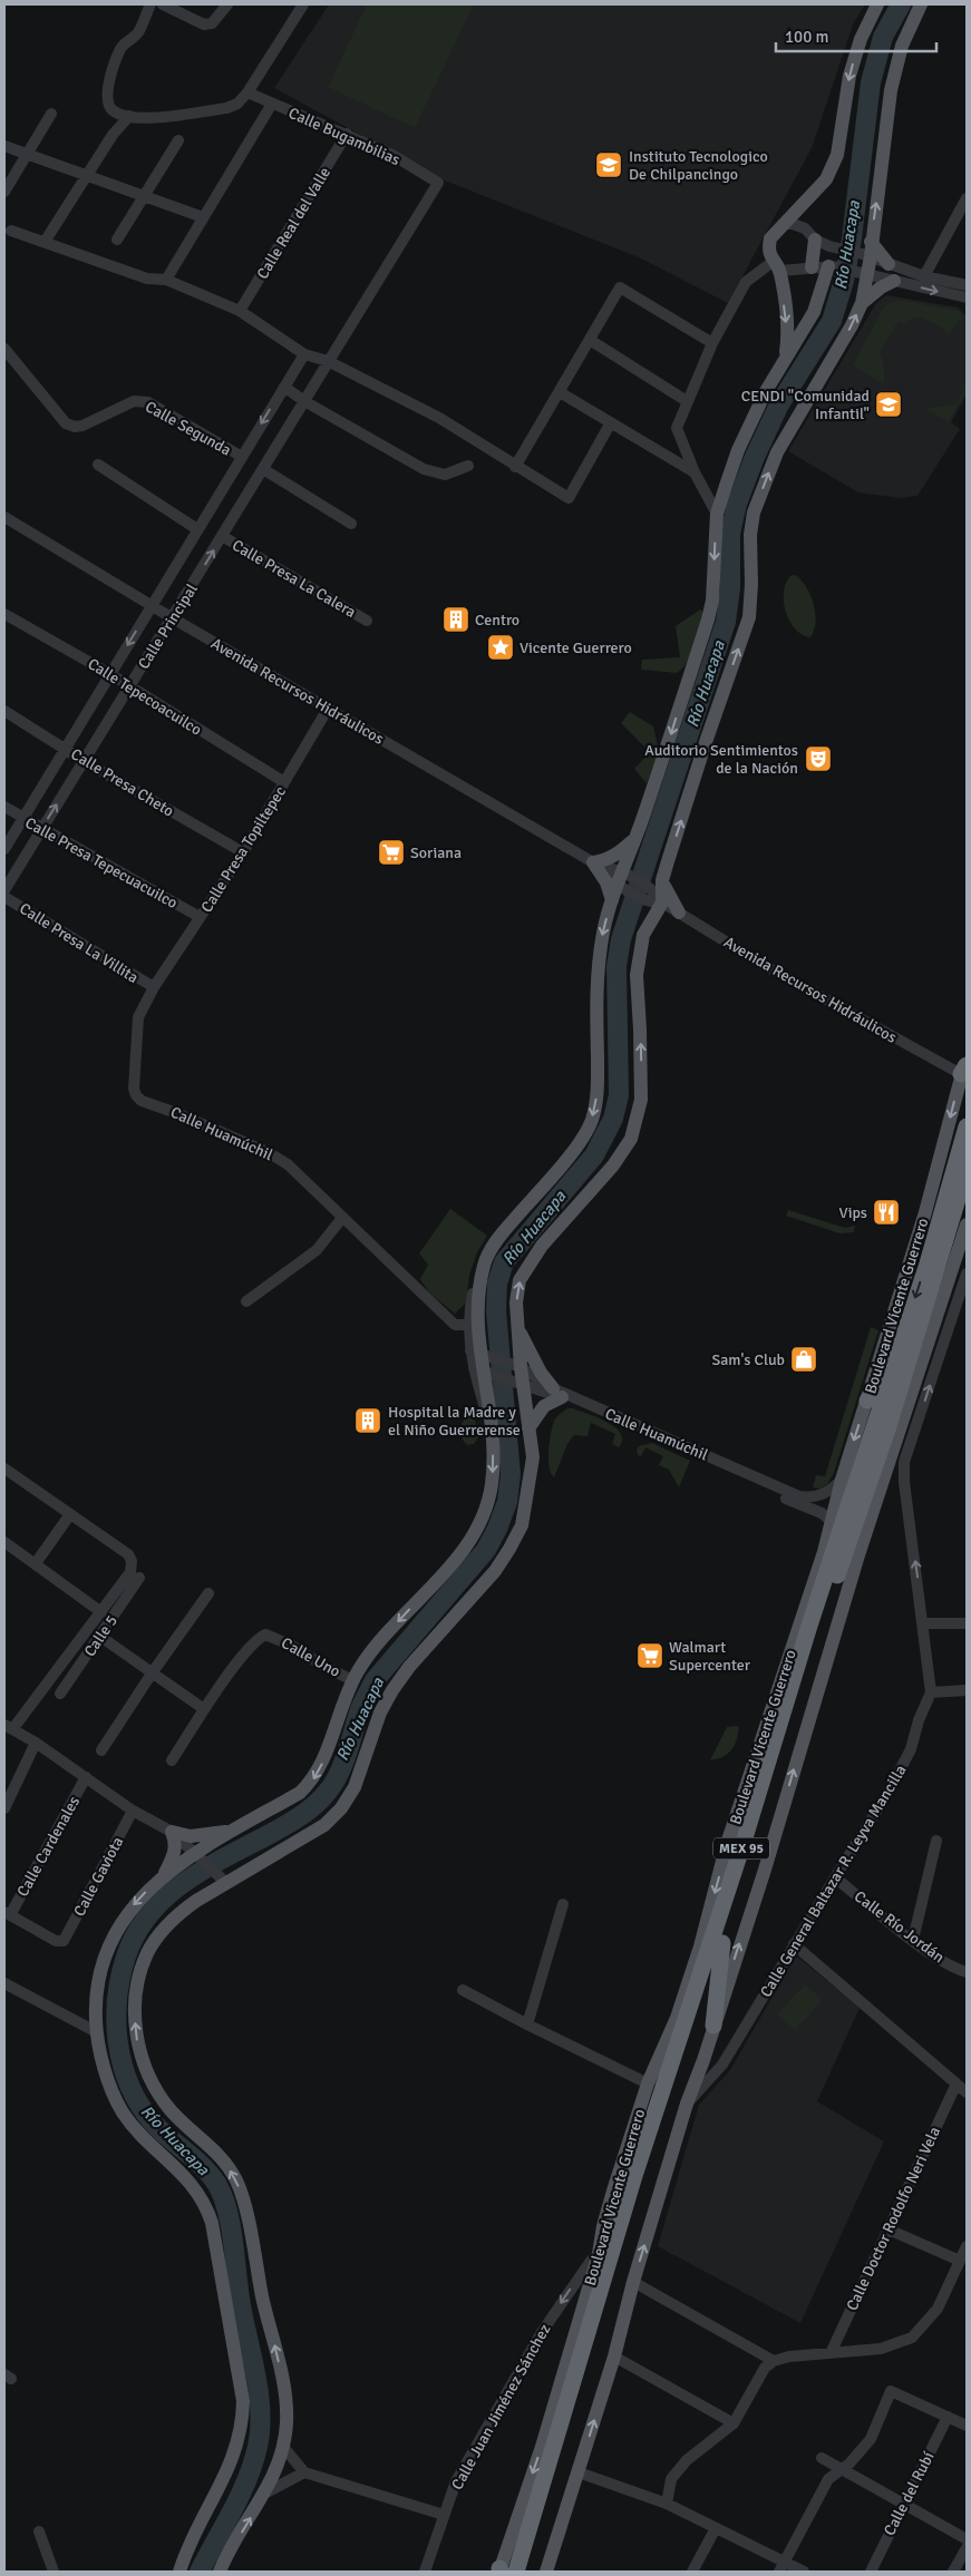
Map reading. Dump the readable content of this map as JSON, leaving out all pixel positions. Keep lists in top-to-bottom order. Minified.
{"streets":{"highway":["Boulevard Vicente Guerrero","MEX 95"],"street":["Calle Bugambilias","Calle Real del Valle","Calle Segunda","Calle Presa La Calera","Calle Principal","Avenida Recursos Hidráulicos","Calle Tepecoacuilco","Calle Presa Cheto","Calle Presa Topiltepec","Calle Presa Tepecuacuilco","Calle Presa La Villita","Calle Huamúchil","Calle 5","Calle Uno","Calle Cardenales","Calle Gaviota","Calle General Baltazar R. Leyva Mancilla","Calle Río Jordán","Calle Doctor Rodolfo Neri Vela","Calle Juan Jiménez Sánchez","Calle del Rubí"]},"crossings":[["Calle Bugambilias","Calle Real del Valle"],["Calle Bugambilias","Calle Principal"],["Calle Segunda","Calle Principal"],["Calle Presa La Calera","Calle Principal"],["Calle Principal","Avenida Recursos Hidráulicos"],["Calle Principal","Calle Tepecoacuilco"],["Calle Principal","Calle Presa Cheto"],["Calle Principal","Calle Presa Tepecuacuilco"],["Avenida Recursos Hidráulicos","Calle Presa Topiltepec"],["Avenida Recursos Hidráulicos","Boulevard Vicente Guerrero"],["Calle Tepecoacuilco","Calle Presa Topiltepec"],["Calle Presa Cheto","Calle Presa Topiltepec"],["Calle Presa Topiltepec","Calle Presa Tepecuacuilco"],["Calle Presa Topiltepec","Calle Presa La Villita"],["Calle Presa Topiltepec","Calle Huamúchil"],["Calle Huamúchil","Boulevard Vicente Guerrero"],["Boulevard Vicente Guerrero","Calle Juan Jiménez Sánchez"],["Calle Cardenales","Calle Gaviota"],["Calle General Baltazar R. Leyva Mancilla","Calle Río Jordán"]],"one_way":["Calle Juan Jiménez Sánchez"],"water":["Río Huacapa"],"places":{"school or university":["Instituto Tecnologico De Chilpancingo","CENDI \"Comunidad Infantil\""],"building":["Centro","Hospital la Madre y el Niño Guerrerense"],"place":["Vicente Guerrero"],"theatre":["Auditorio Sentimientos de la Nación"],"supermarket":["Soriana","Walmart Supercenter"],"restaurant":["Vips"],"shop":["Sam's Club"]},"scale_bar":"100 m"}
